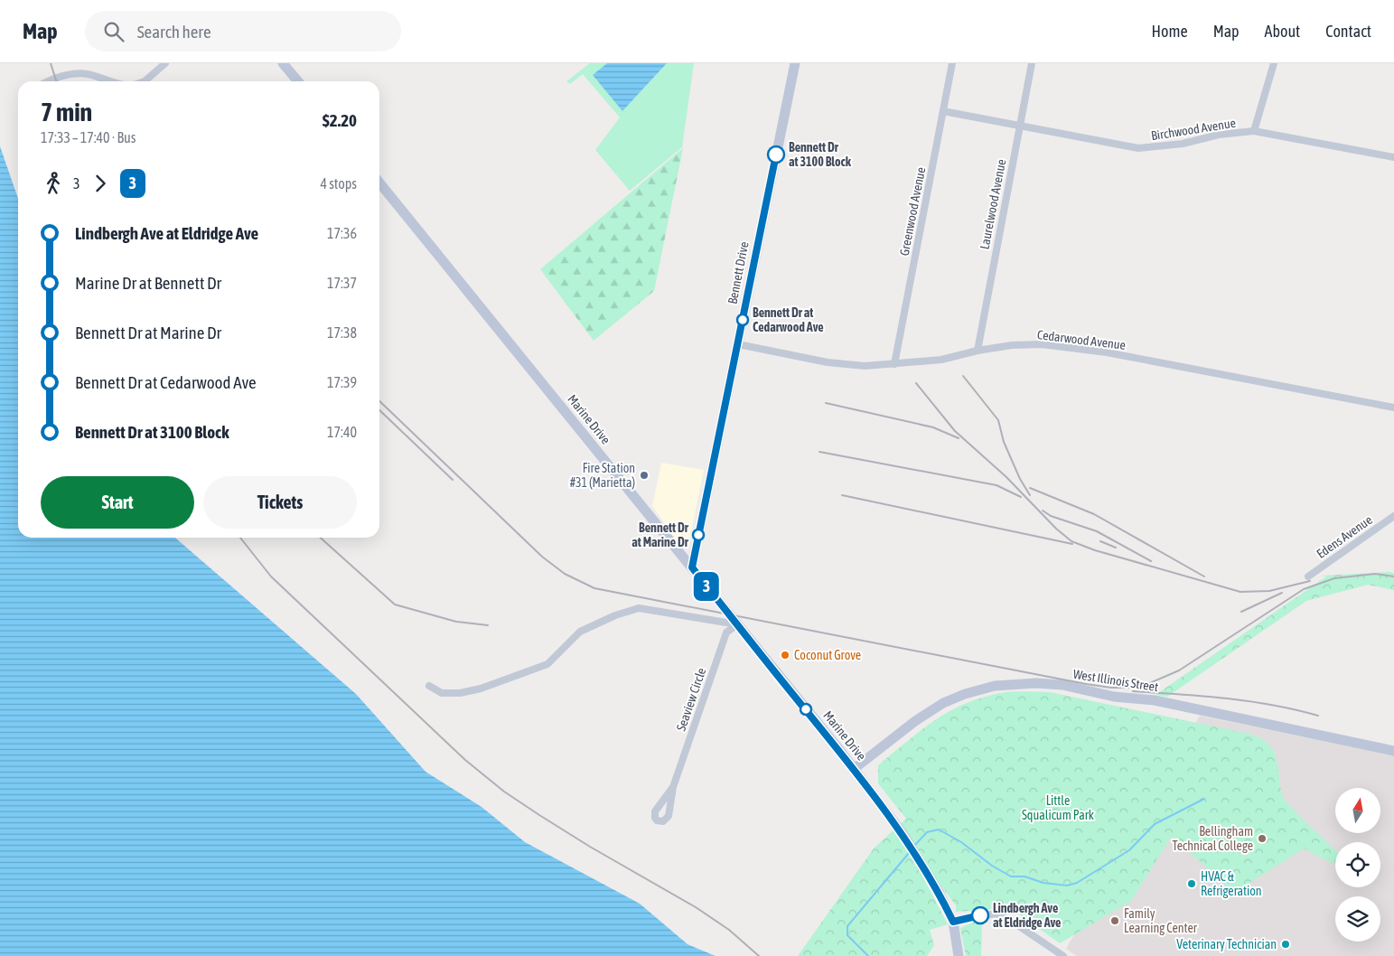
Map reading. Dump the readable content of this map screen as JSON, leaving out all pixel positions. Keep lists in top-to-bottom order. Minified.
{"streets":{"main road":["Bennett Drive","Marine Drive","West Illinois Street"],"street":["Birchwood Avenue","Laurelwood Avenue","Greenwood Avenue","Cedarwood Avenue","Edens Avenue","Seaview Circle"]},"crossings":[["Birchwood Avenue","Laurelwood Avenue"],["Birchwood Avenue","Greenwood Avenue"],["Laurelwood Avenue","Cedarwood Avenue"],["Greenwood Avenue","Cedarwood Avenue"],["Bennett Drive","Cedarwood Avenue"],["Bennett Drive","Marine Drive"],["Marine Drive","West Illinois Street"],["Marine Drive","Seaview Circle"]],"parks":["Little Squalicum Park"],"places":["Bennett Dr at 3100 Block","Bennett Dr at Cedarwood Ave","Fire Station #31 (Marietta)","Bennett Dr at Marine Dr","Coconut Grove","Bellingham Technical College","HVAC & Refrigeration","Lindbergh Ave at Eldridge Ave","Family Learning Center","Veterinary Technician"],"lines":["bus line 3"],"north":"top","page":{"header":"Map","search":"Search here","nav":["Home","Map","About","Contact"],"on_map":"3","heading":["7 min","17:33 – 17:40 · Bus","$2.20"],"legs":["3","3","4 stops"],"list":[{"name":"Lindbergh Ave at Eldridge Ave","value":"17:36"},{"name":"Marine Dr at Bennett Dr","value":"17:37"},{"name":"Bennett Dr at Marine Dr","value":"17:38"},{"name":"Bennett Dr at Cedarwood Ave","value":"17:39"},{"name":"Bennett Dr at 3100 Block","value":"17:40"}],"buttons":["Start","Tickets"]}}
